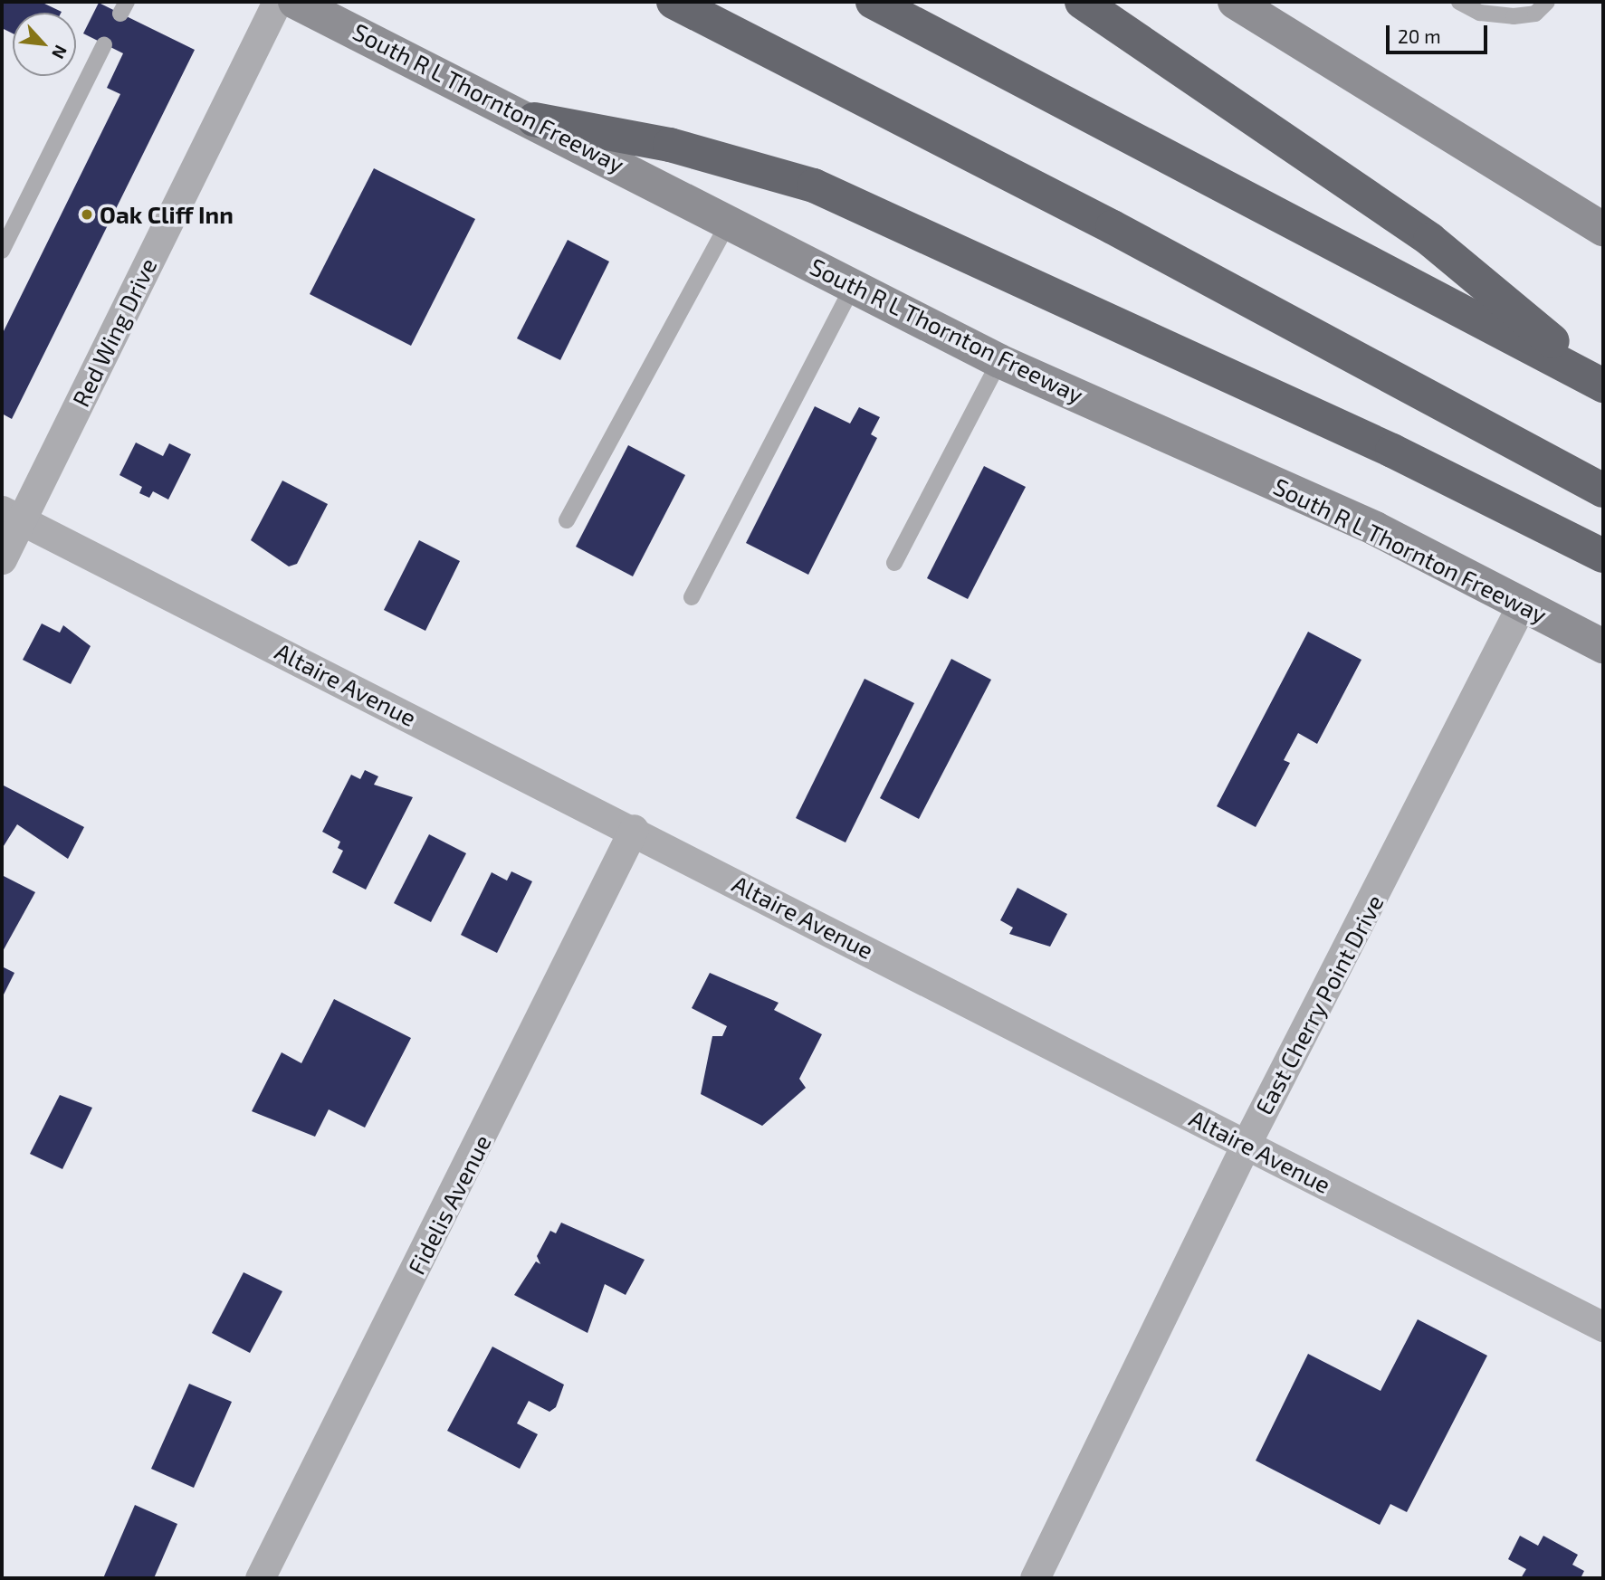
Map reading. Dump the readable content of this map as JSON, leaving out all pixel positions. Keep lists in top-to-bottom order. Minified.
{"streets":{"main road":["South R L Thornton Freeway"],"street":["Red Wing Drive","Altaire Avenue","East Cherry Point Drive","Fidelis Avenue"]},"crossings":[["South R L Thornton Freeway","East Cherry Point Drive"],["Red Wing Drive","Altaire Avenue"],["Altaire Avenue","East Cherry Point Drive"],["Altaire Avenue","Fidelis Avenue"]],"places":["Oak Cliff Inn"],"scale_bar":"20 m","north":"bottom right"}
